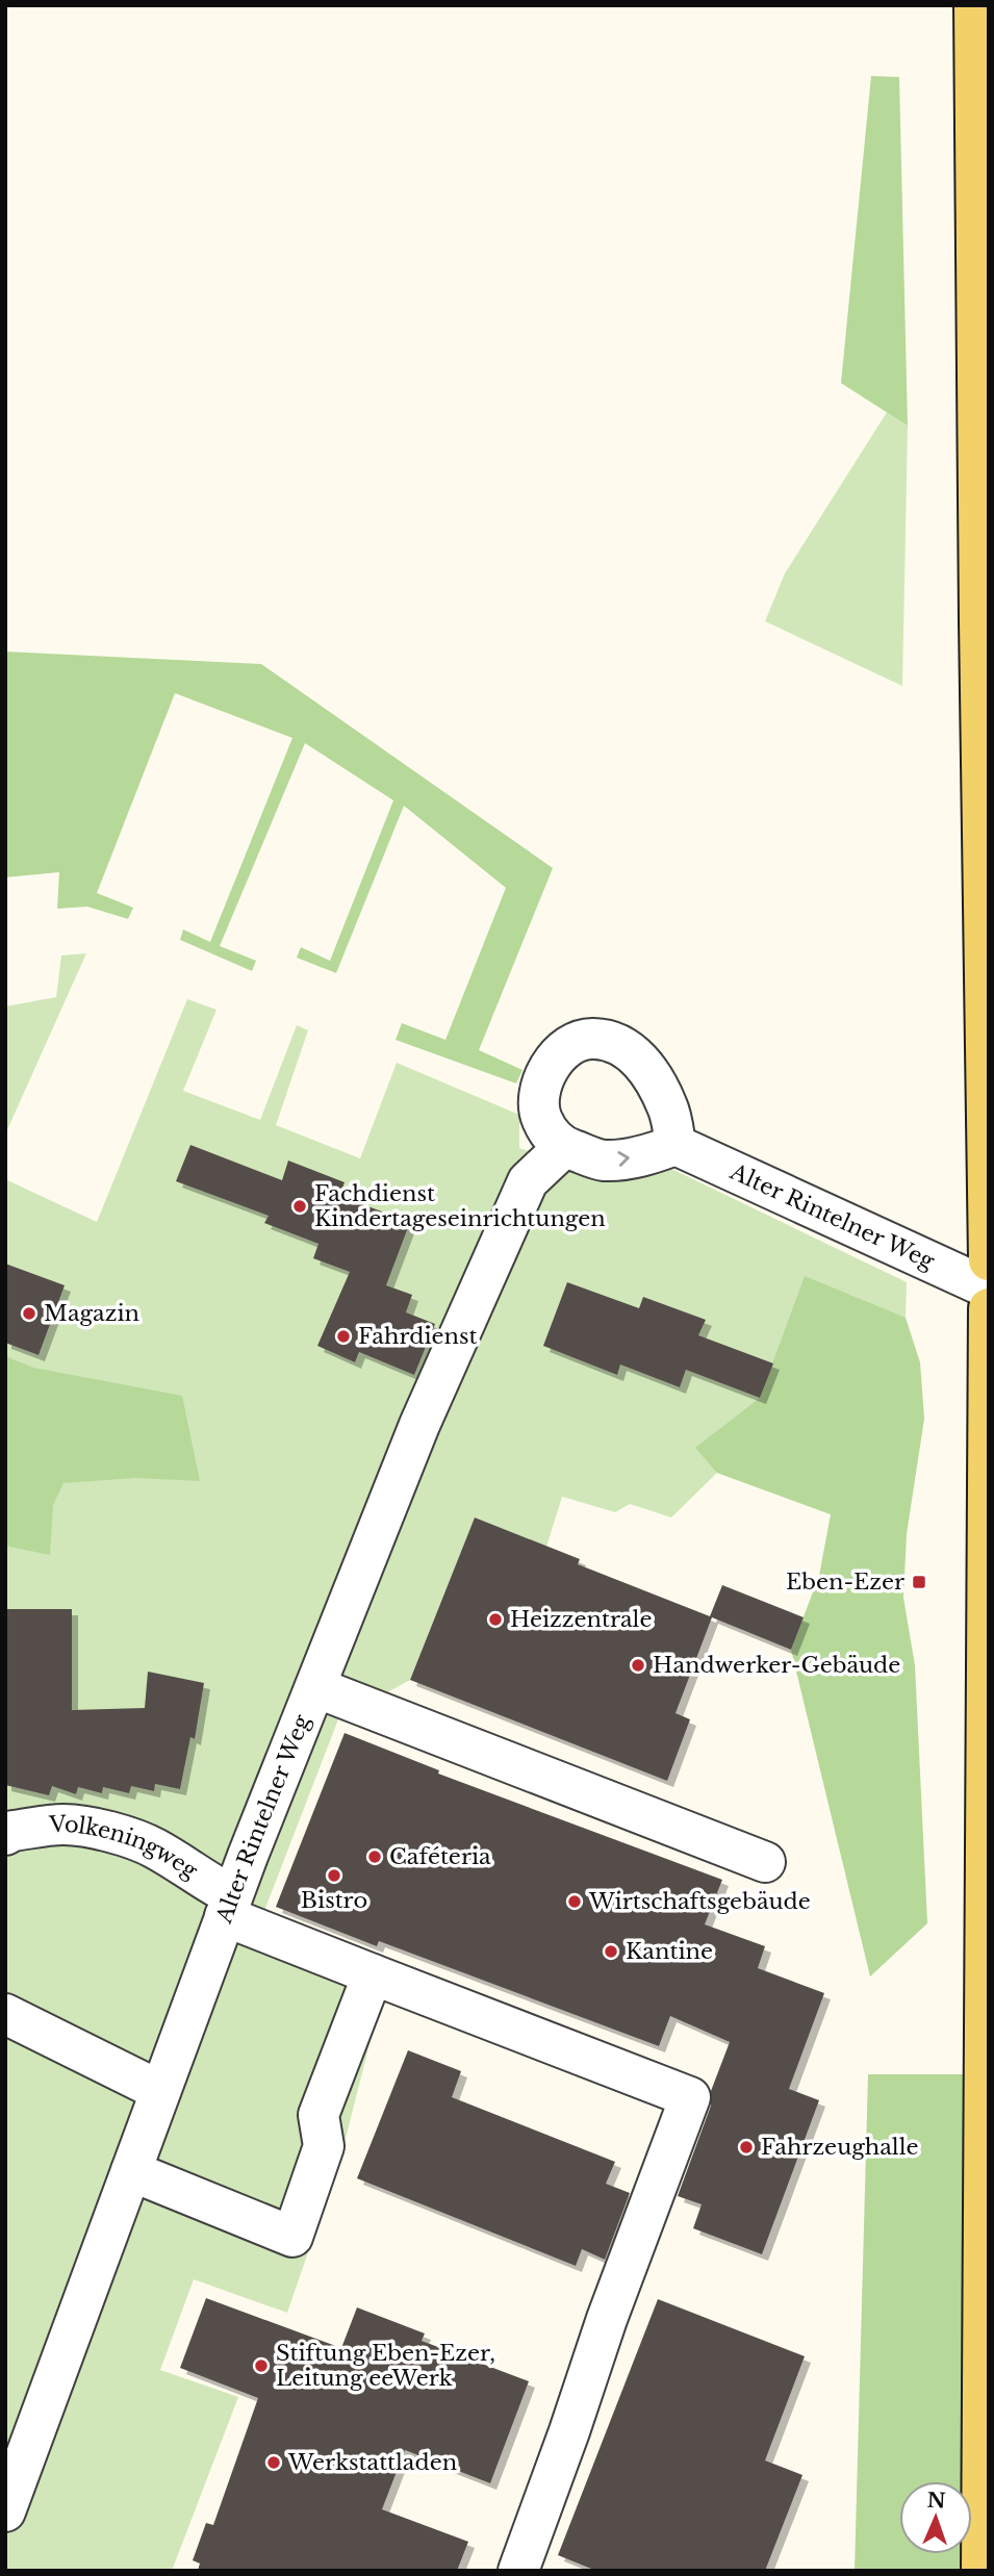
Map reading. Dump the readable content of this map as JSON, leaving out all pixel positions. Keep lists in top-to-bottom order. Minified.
{"streets":{"street":["Alter Rintelner Weg","Volkeningweg"]},"crossings":[["Alter Rintelner Weg","Volkeningweg"]],"places":{"other":["Fachdienst Kindertageseinrichtungen","Magazin","Fahrdienst","Heizzentrale","Handwerker-Gebäude","Caféteria","Bistro","Wirtschaftsgebäude","Kantine","Fahrzeughalle","Stiftung Eben-Ezer, Leitung eeWerk","Werkstattladen"],"transit":["Eben-Ezer"]},"north":"top"}
